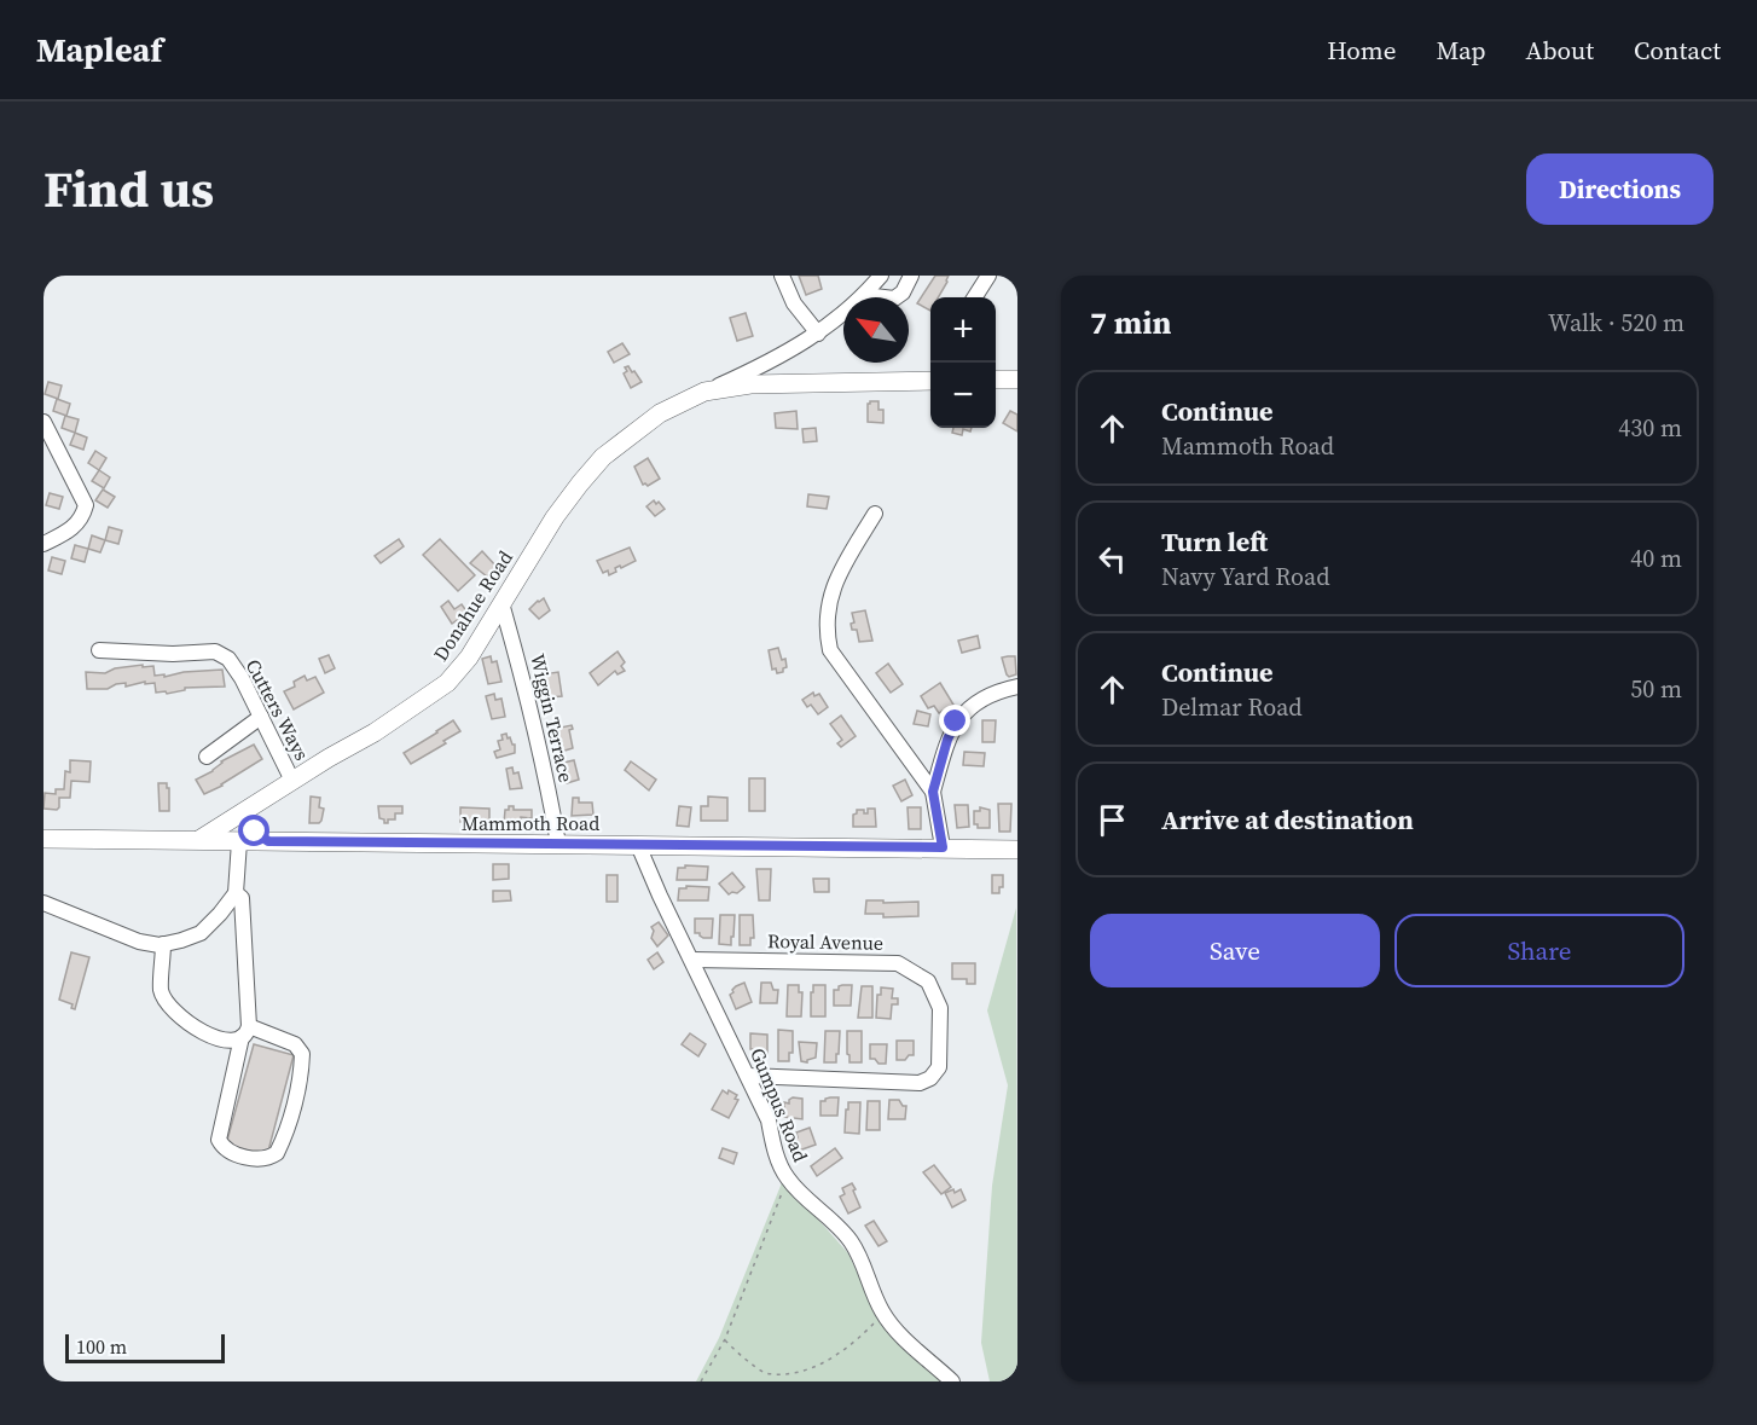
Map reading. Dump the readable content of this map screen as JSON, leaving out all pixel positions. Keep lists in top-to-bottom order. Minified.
{"streets":{"main road":["Donahue Road","Mammoth Road"],"street":["Cutters Ways","Wiggin Terrace","Royal Avenue","Gumpus Road"]},"crossings":[["Donahue Road","Cutters Ways"],["Donahue Road","Wiggin Terrace"],["Donahue Road","Mammoth Road"],["Wiggin Terrace","Mammoth Road"],["Mammoth Road","Gumpus Road"],["Royal Avenue","Gumpus Road"]],"scale_bar":"100 m","north":"top left","page":{"header":"Mapleaf","nav":["Home","Map","About","Contact"],"title":"Find us","buttons":["Directions",["Save","Share"]],"heading":["7 min","Walk · 520 m"],"map_buttons":["+","−"],"list":[["Continue","Mammoth Road","430 m"],["Turn left","Navy Yard Road","40 m"],["Continue","Delmar Road","50 m"],"Arrive at destination"],"scale":"100 m"}}
